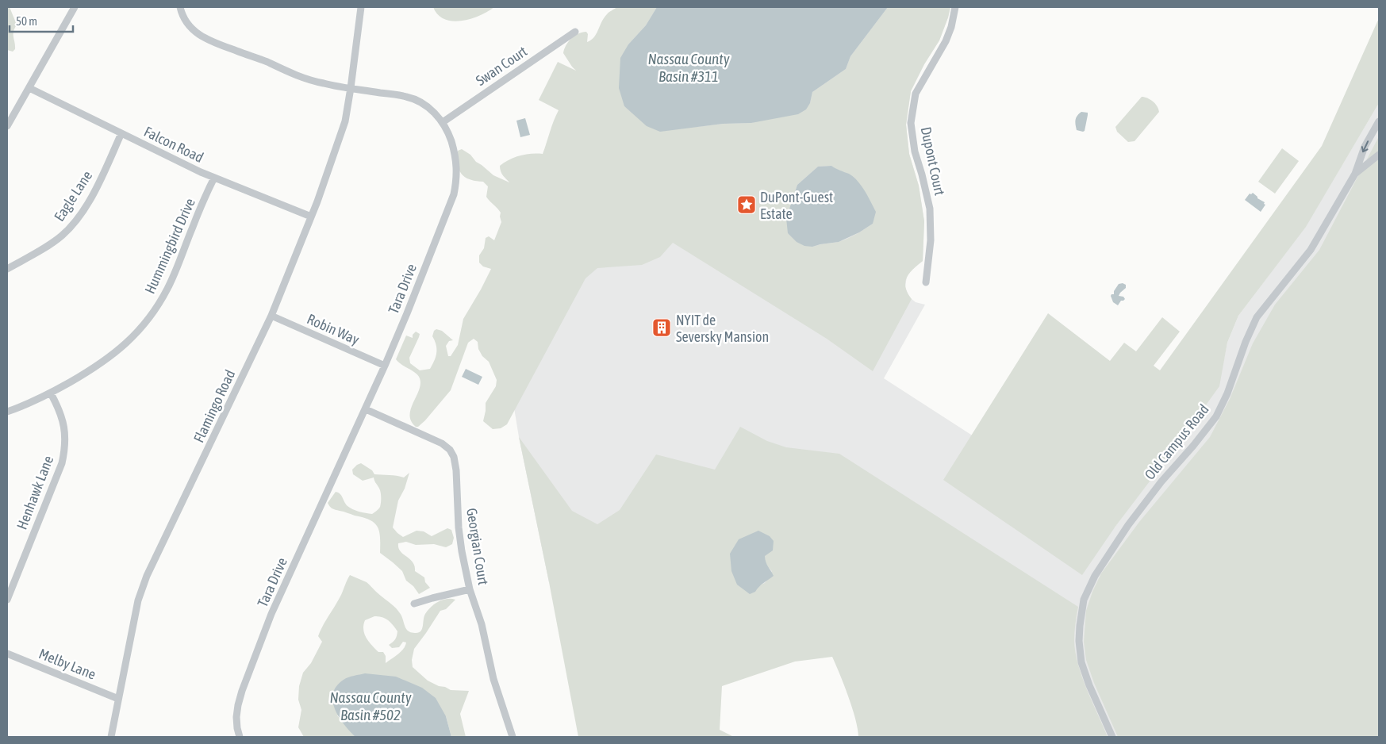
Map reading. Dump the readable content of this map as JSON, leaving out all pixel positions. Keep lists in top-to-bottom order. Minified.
{"streets":{"street":["Swan Court","Falcon Road","Dupont Court","Eagle Lane","Hummingbird Drive","Tara Drive","Robin Way","Flamingo Road","Old Campus Road","Henhawk Lane","Georgian Court","Melby Lane"]},"crossings":[["Swan Court","Tara Drive"],["Falcon Road","Eagle Lane"],["Falcon Road","Hummingbird Drive"],["Falcon Road","Flamingo Road"],["Hummingbird Drive","Henhawk Lane"],["Tara Drive","Robin Way"],["Tara Drive","Flamingo Road"],["Tara Drive","Georgian Court"],["Robin Way","Flamingo Road"],["Flamingo Road","Melby Lane"]],"water":["Nassau County Basin #311","Nassau County Basin #502"],"places":{"place":["DuPont-Guest Estate"],"building":["NYIT de Seversky Mansion"]},"scale_bar":"50 m"}
